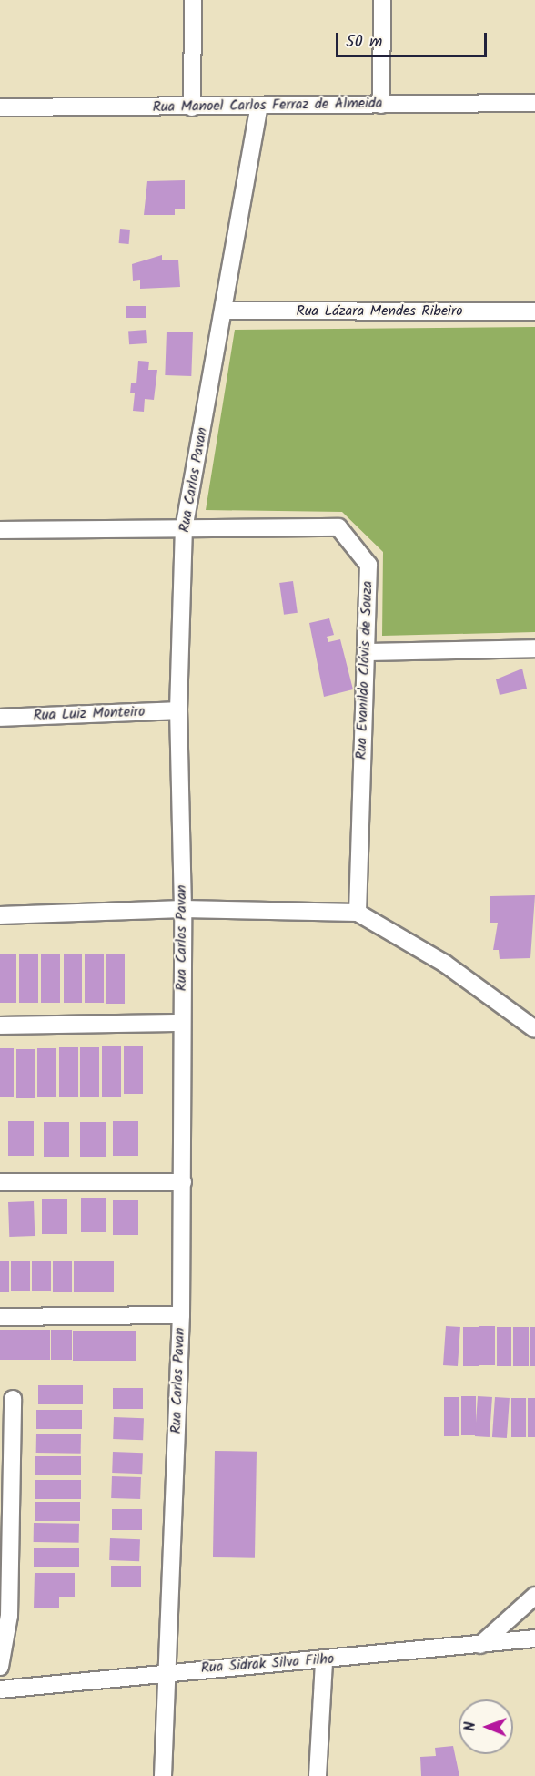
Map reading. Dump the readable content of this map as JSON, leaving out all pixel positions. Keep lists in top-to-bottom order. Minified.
{"streets":{"street":["Rua Manoel Carlos Ferraz de Almeida","Rua Lázara Mendes Ribeiro","Rua Carlos Pavan","Rua Evanildo Clóvis de Souza","Rua Luiz Monteiro","Rua Sidrak Silva Filho"]},"crossings":[["Rua Manoel Carlos Ferraz de Almeida","Rua Carlos Pavan"],["Rua Lázara Mendes Ribeiro","Rua Carlos Pavan"],["Rua Carlos Pavan","Rua Evanildo Clóvis de Souza"],["Rua Carlos Pavan","Rua Luiz Monteiro"],["Rua Carlos Pavan","Rua Sidrak Silva Filho"]],"scale_bar":"50 m","north":"left"}
